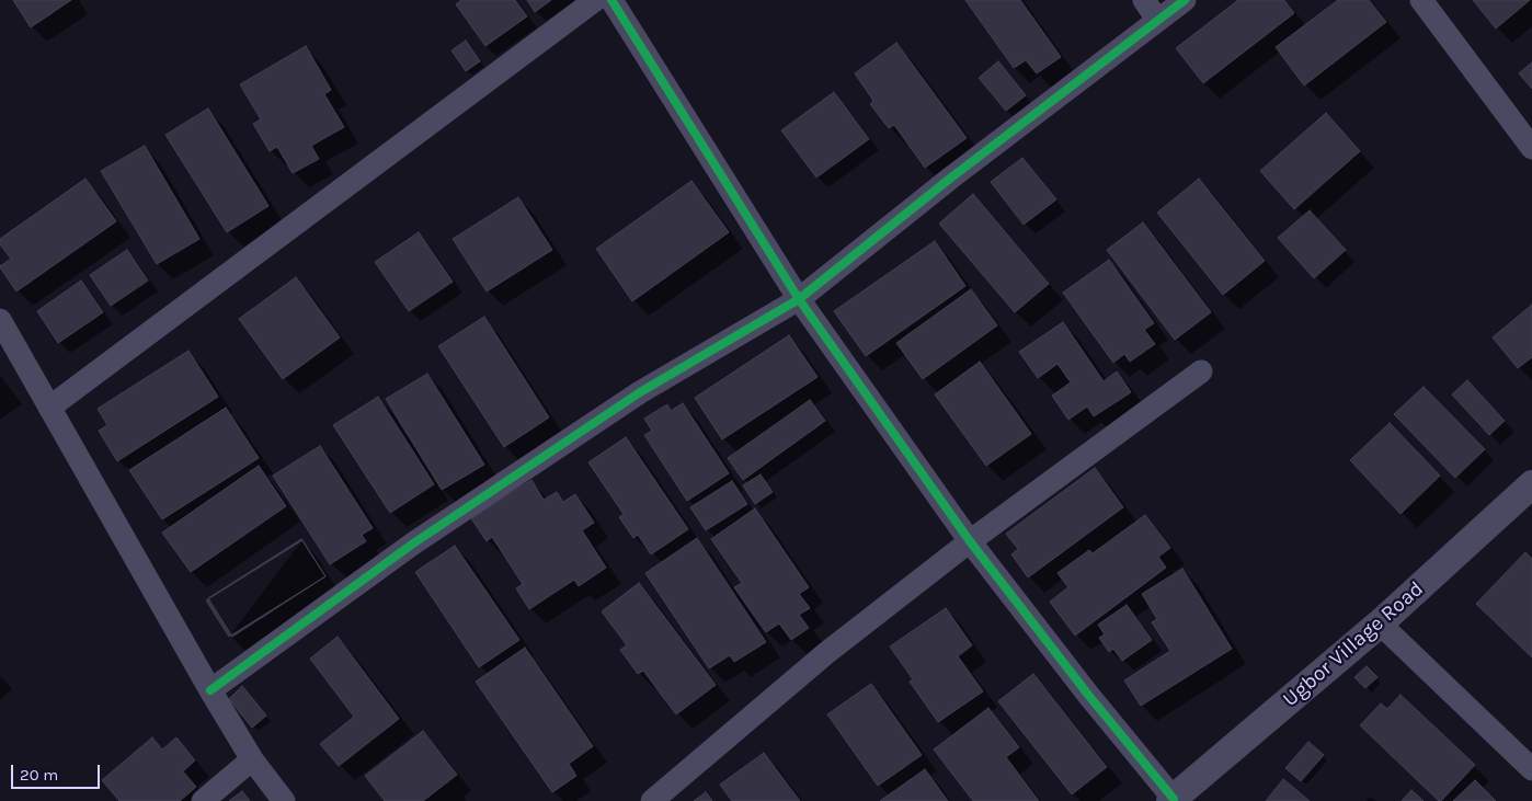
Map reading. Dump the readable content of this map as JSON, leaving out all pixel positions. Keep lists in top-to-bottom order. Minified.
{"streets":{"street":["Ugbor Village Road"]},"scale_bar":"20 m"}
